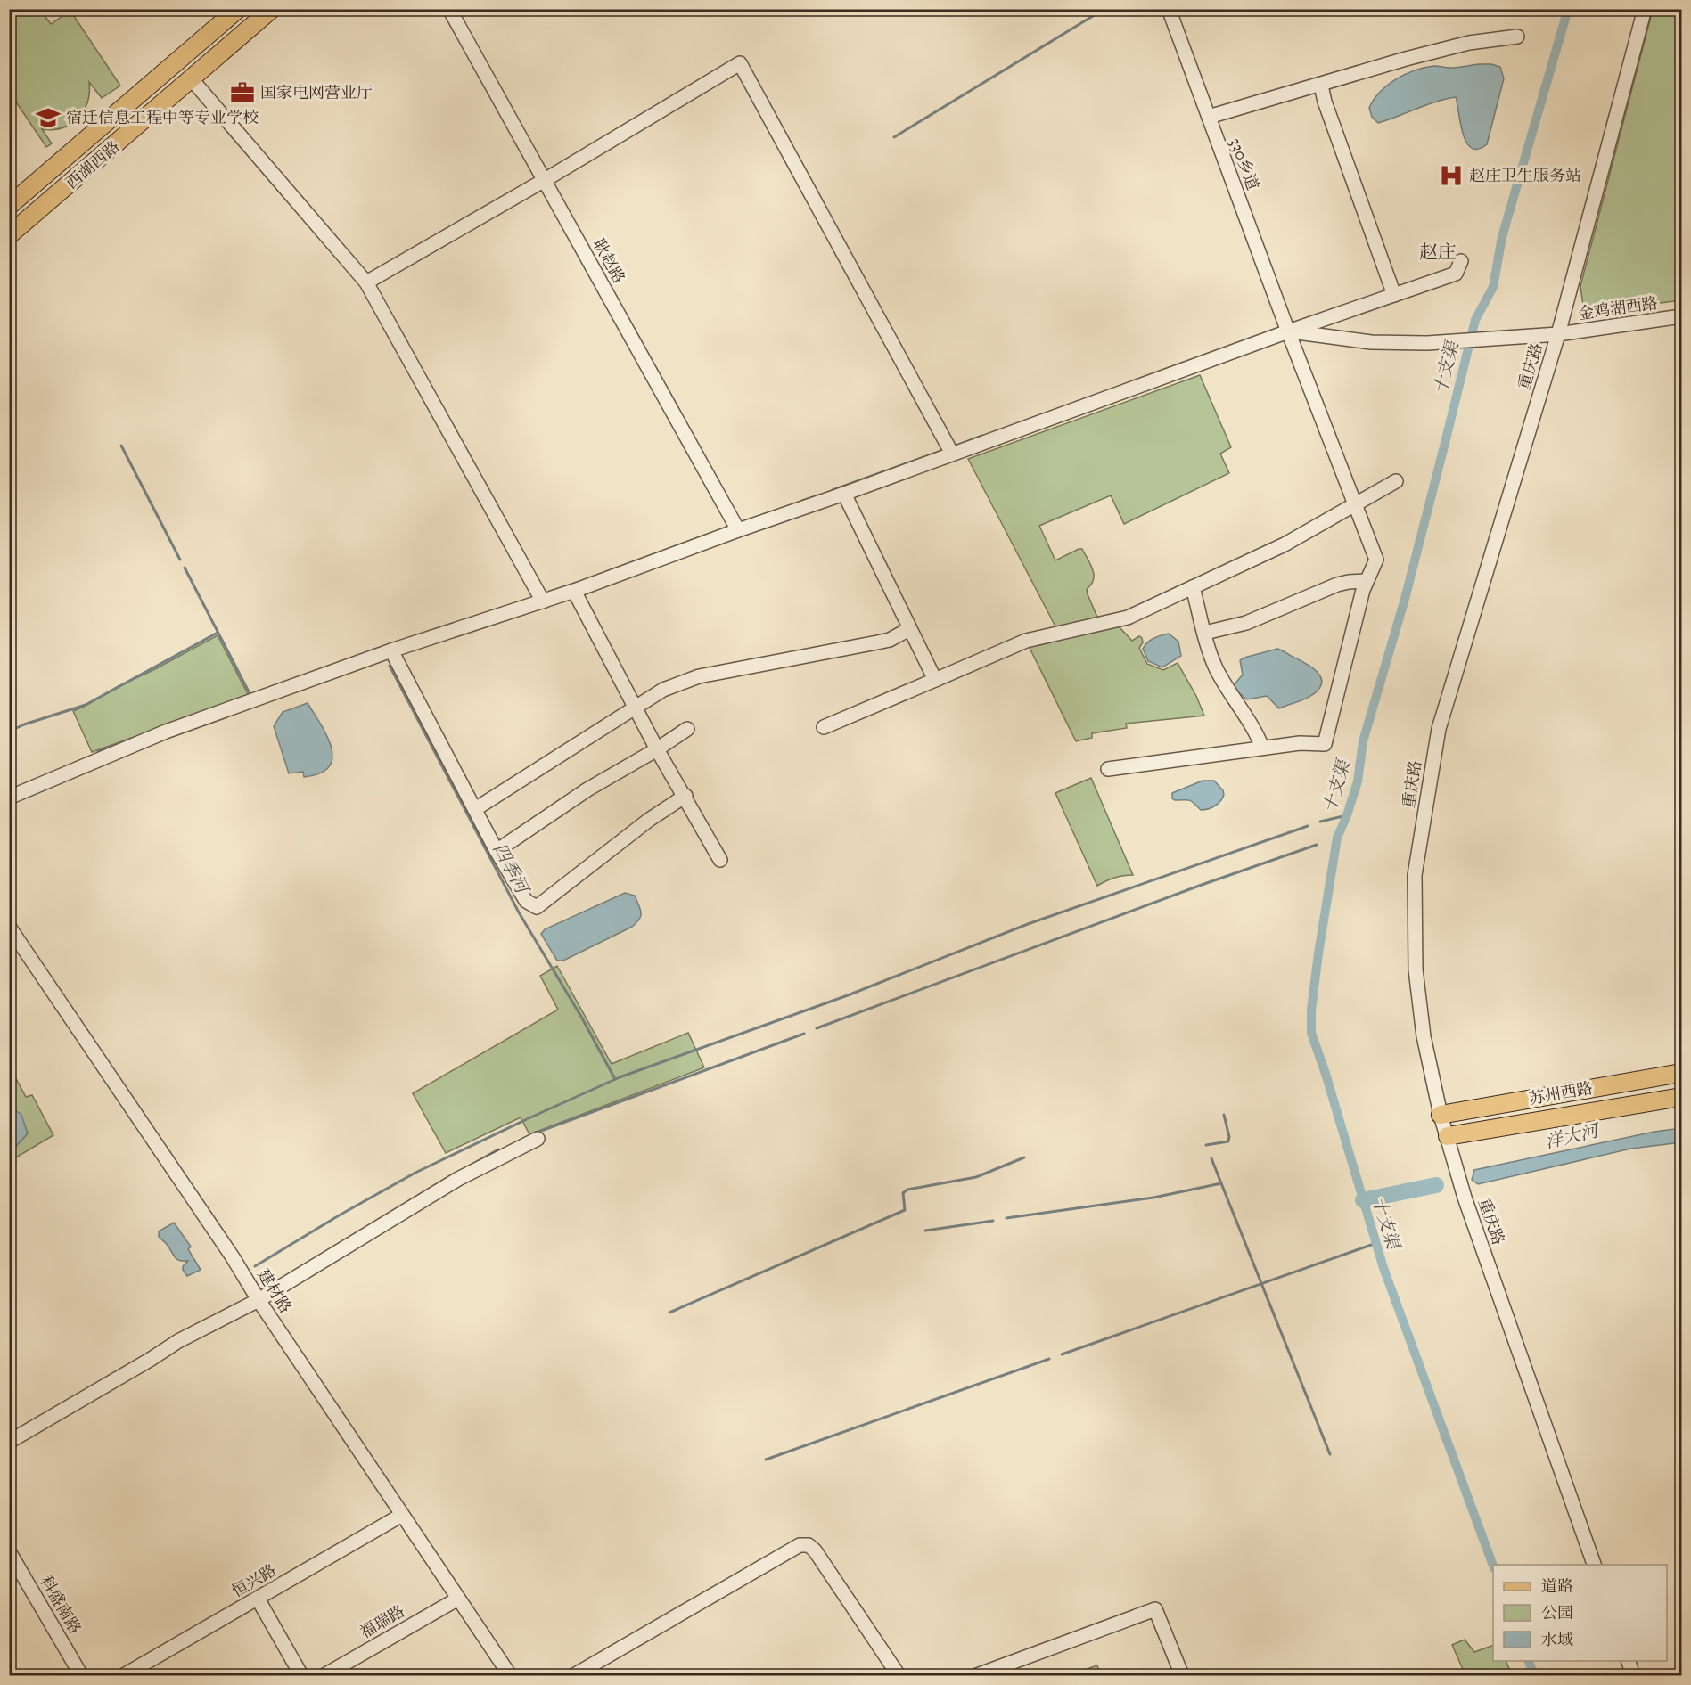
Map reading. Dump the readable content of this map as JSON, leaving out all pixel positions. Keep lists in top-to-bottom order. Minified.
{"streets":{"main road":["西湖西路","苏州西路"],"street":["330乡道","耿赵路","金鸡湖西路","重庆路","建材路","恒兴路","科盛南路","福瑞路"]},"crossings":[["330乡道","金鸡湖西路"],["金鸡湖西路","重庆路"],["重庆路","苏州西路"],["建材路","恒兴路"],["建材路","福瑞路"]],"districts":["赵庄"],"water":["十支渠","四季河","洋大河"],"places":{"office":["国家电网营业厅"],"school or university":["宿迁信息工程中等专业学校"],"hospital":["赵庄卫生服务站"]},"legend":["道路","公园","水域"]}
